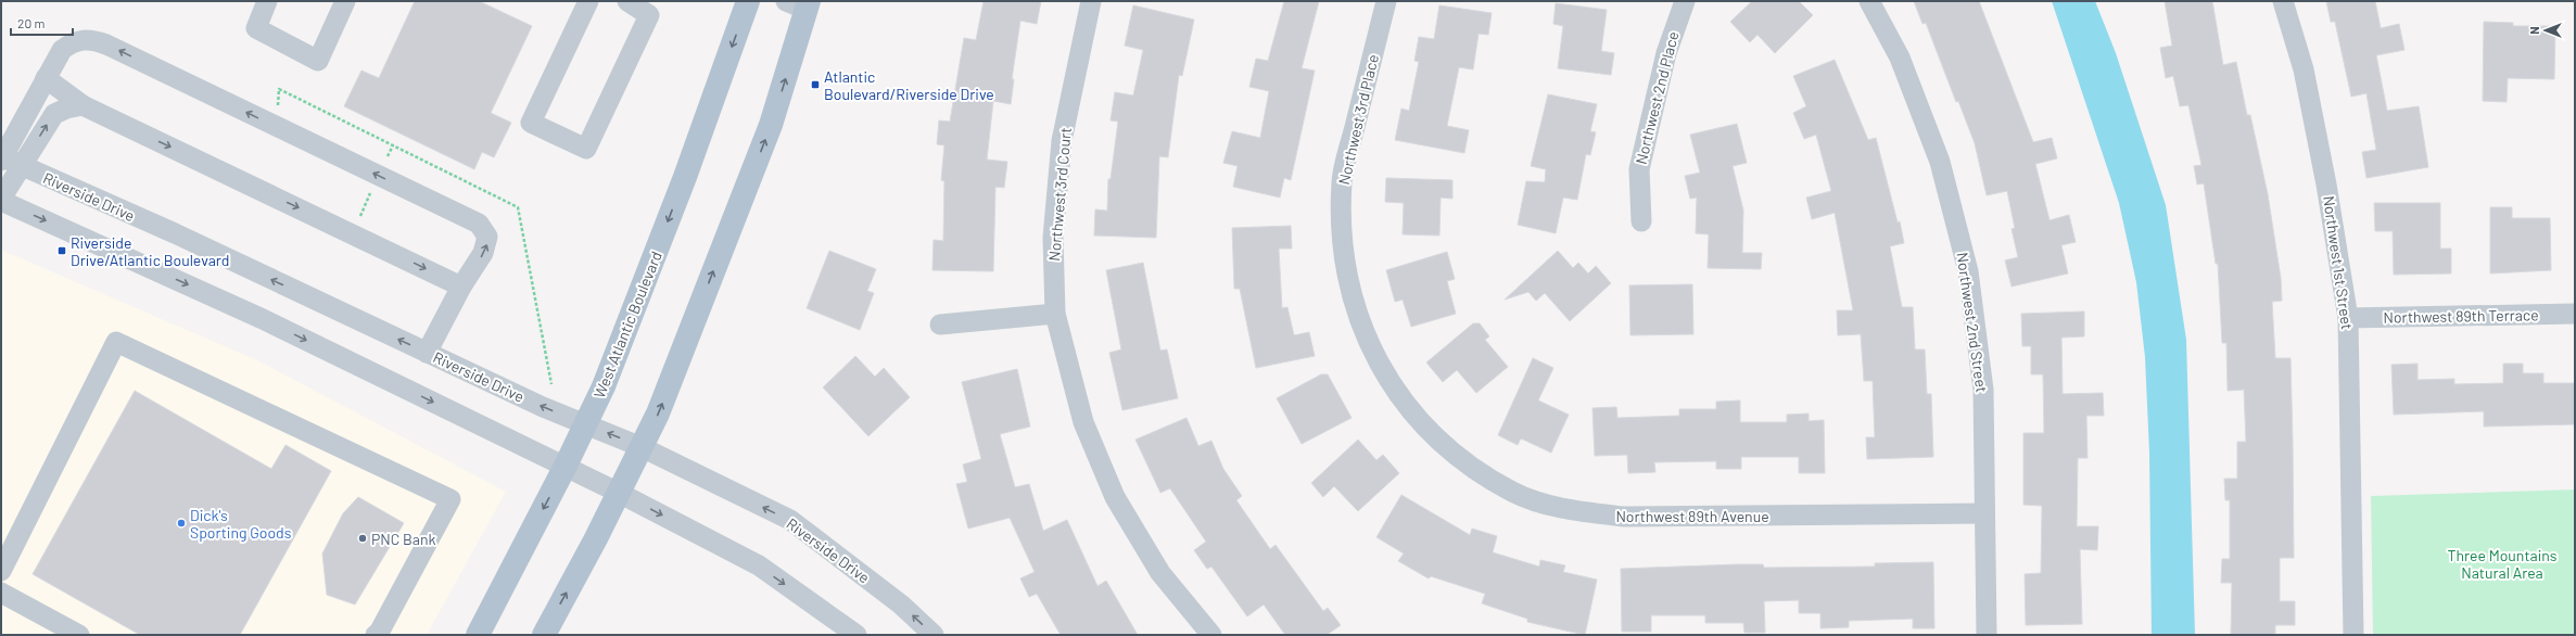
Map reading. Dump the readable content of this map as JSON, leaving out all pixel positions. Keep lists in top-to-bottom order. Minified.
{"streets":{"main road":["West Atlantic Boulevard"],"street":["Northwest 2nd Place","Northwest 3rd Place","Northwest 3rd Court","Riverside Drive","Northwest 1st Street","Northwest 89th Terrace","Northwest 2nd Street","Northwest 89th Avenue"]},"crossings":[["Northwest 3rd Place","Northwest 89th Avenue"],["Riverside Drive","West Atlantic Boulevard"],["Northwest 1st Street","Northwest 89th Terrace"],["Northwest 2nd Street","Northwest 89th Avenue"]],"parks":["Three Mountains Natural Area"],"places":{"transit":["Atlantic Boulevard/Riverside Drive","Riverside Drive/Atlantic Boulevard"],"other":["Dick's Sporting Goods","PNC Bank"]},"scale_bar":"20 m","north":"left"}
